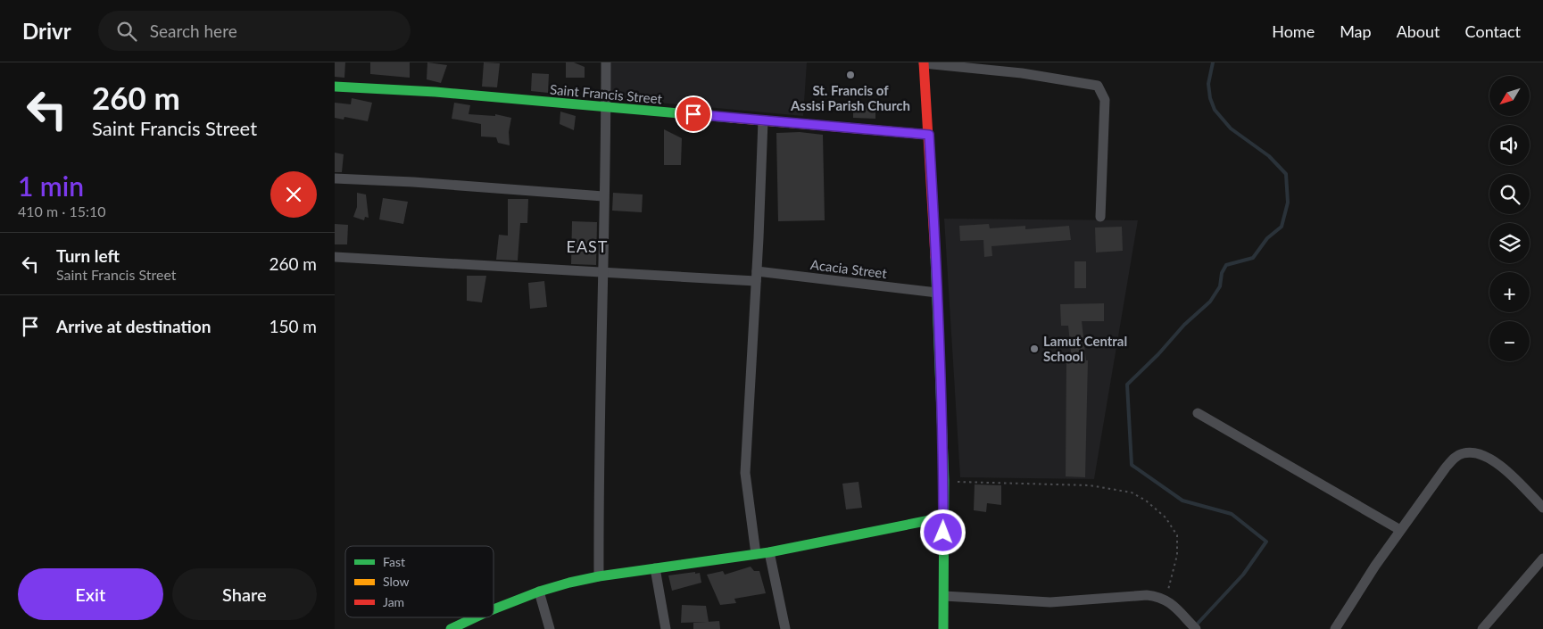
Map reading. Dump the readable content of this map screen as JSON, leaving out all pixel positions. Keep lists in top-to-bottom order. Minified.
{"streets":{"street":["Saint Francis Street","Acacia Street"]},"districts":["EAST"],"places":["St. Francis of Assisi Parish Church","Lamut Central School"],"legend":["Fast","Slow","Jam"],"north":"bottom left","page":{"header":"Drivr","search":"Search here","nav":["Home","Map","About","Contact"],"turn":["260 m","Saint Francis Street"],"map_buttons":["+","−"],"heading":["1 min","410 m · 15:10"],"list":[{"name":"Turn left","note":"Saint Francis Street","value":"260 m"},{"name":"Arrive at destination","value":"150 m"}],"buttons":["Exit","Share"]}}
